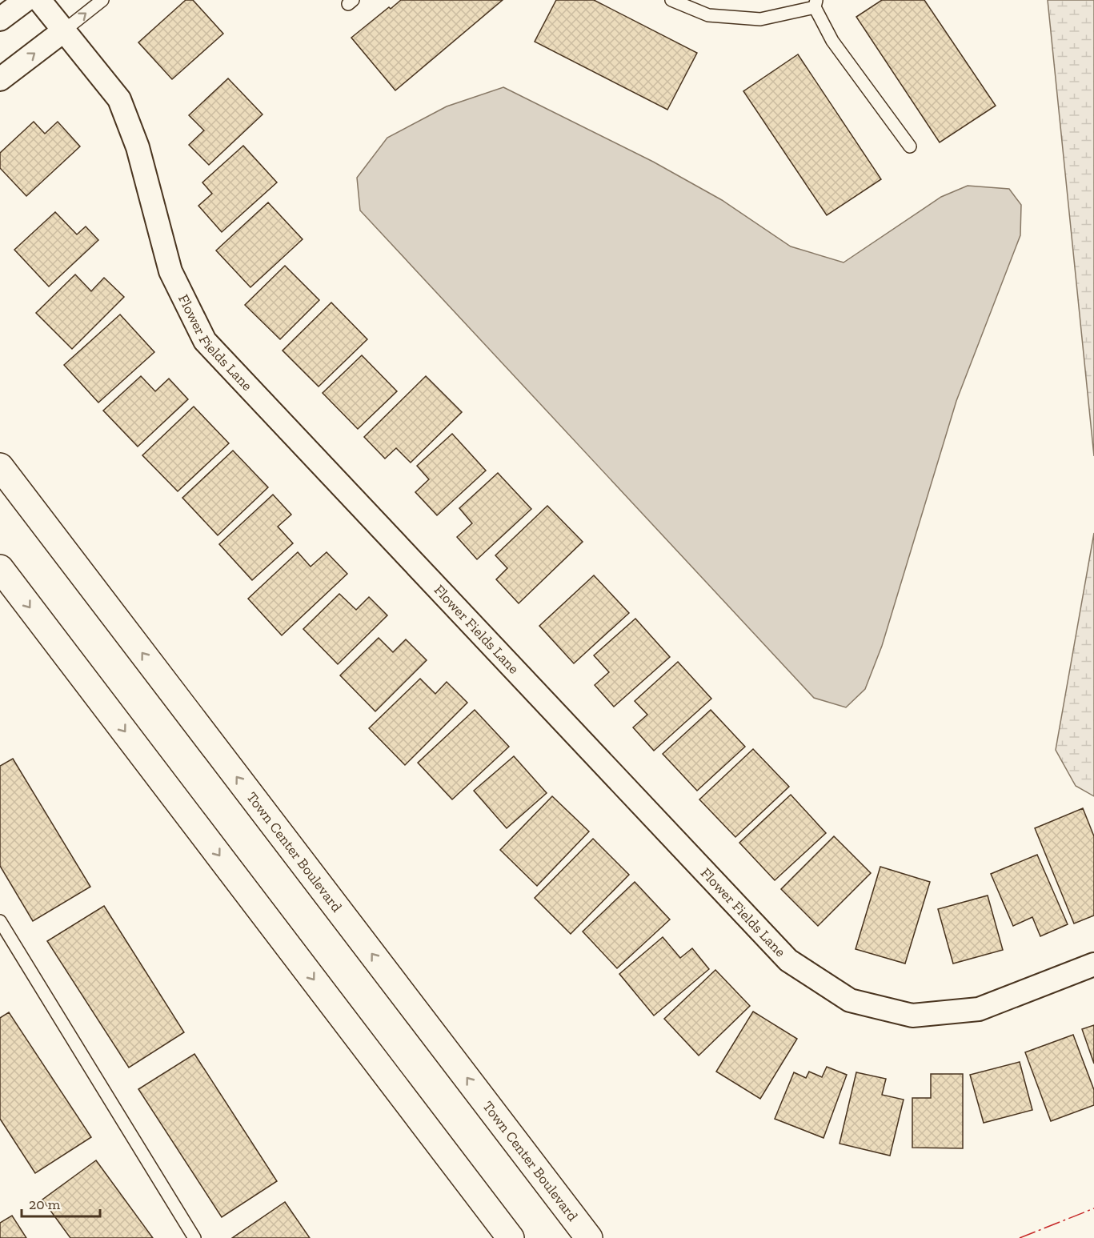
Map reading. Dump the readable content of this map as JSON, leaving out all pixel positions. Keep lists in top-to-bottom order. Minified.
{"streets":{"main road":["Town Center Boulevard"],"street":["Flower Fields Lane"]},"scale_bar":"20 m"}
